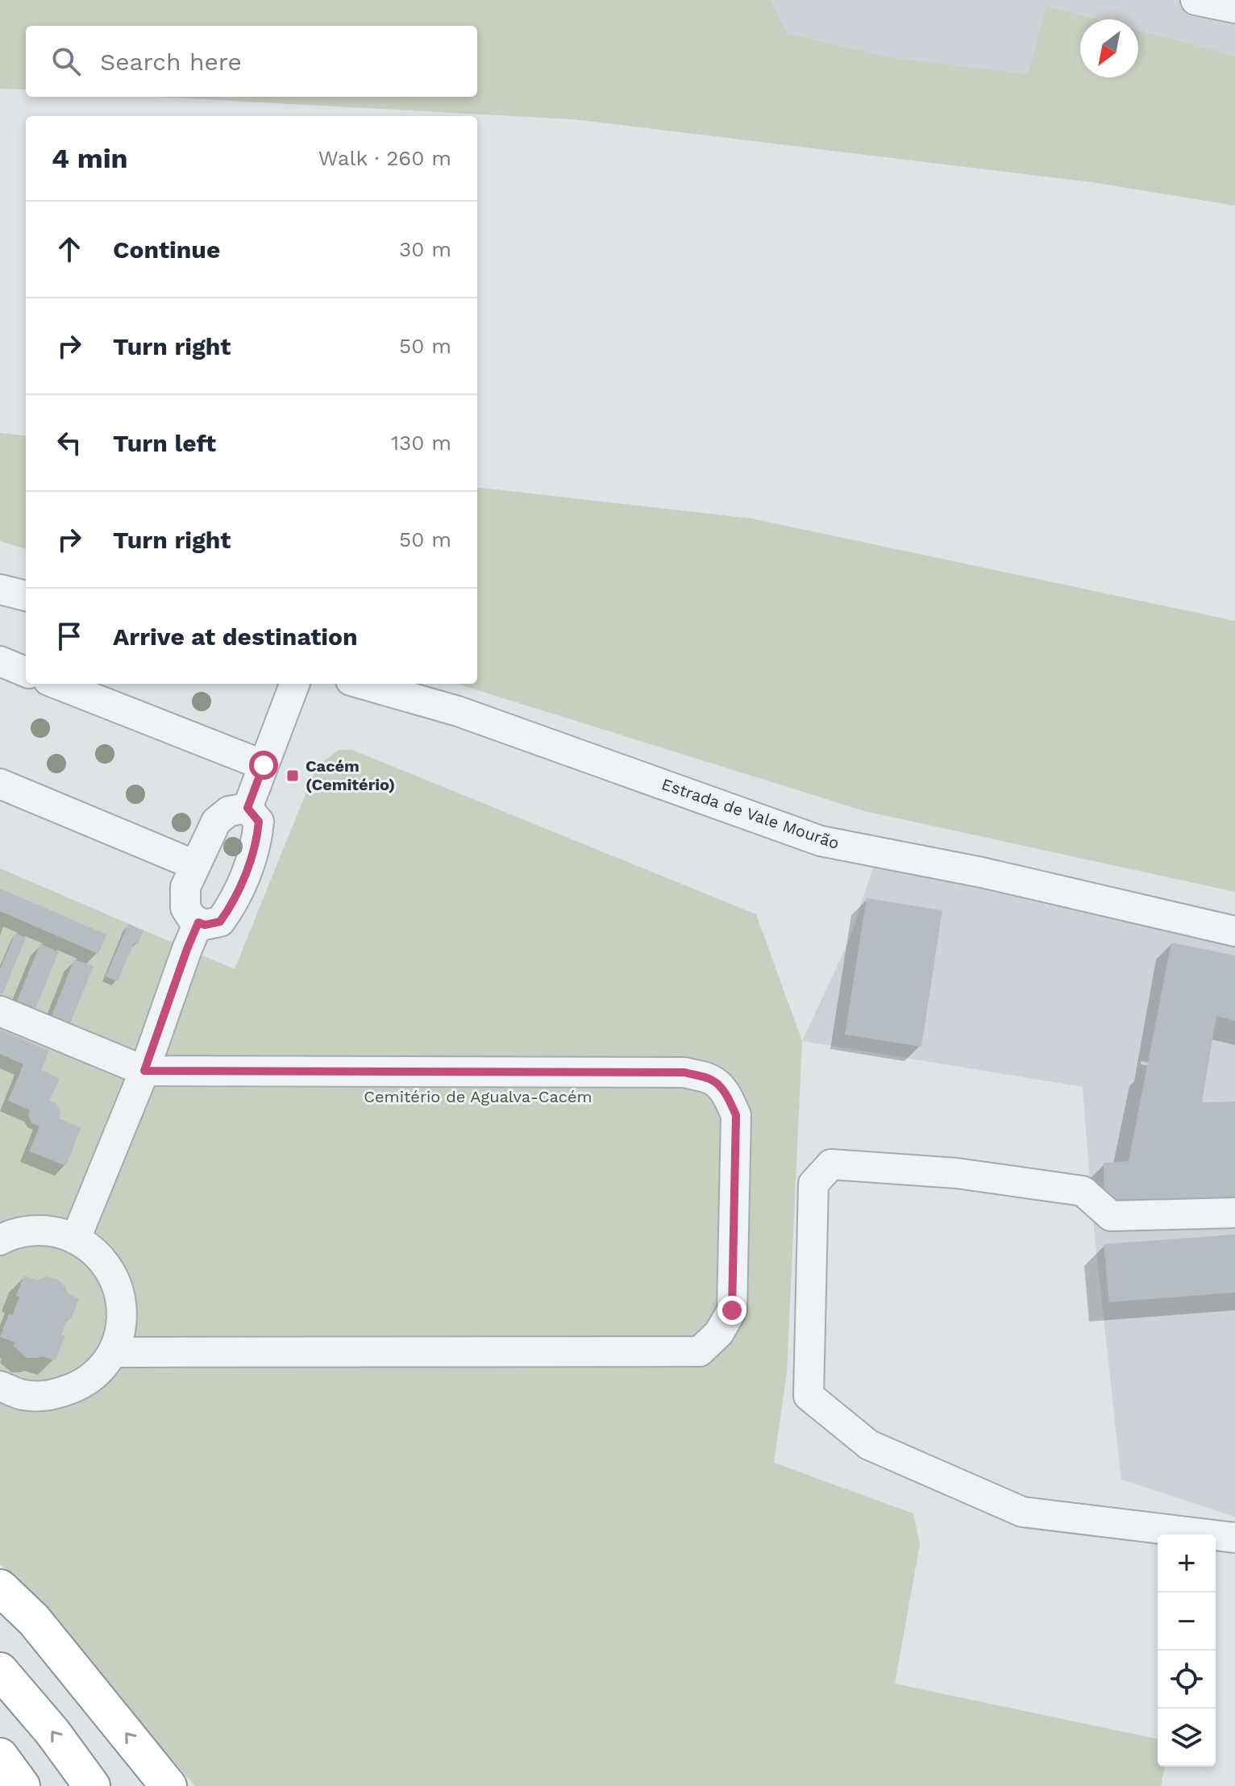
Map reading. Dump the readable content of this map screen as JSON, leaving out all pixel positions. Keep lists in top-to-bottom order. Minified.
{"streets":{"street":["Estrada de Vale Mourão"]},"parks":["Cemitério de Agualva-Cacém"],"places":{"transit":["Cacém (Cemitério)"]},"north":"bottom left","page":{"search":"Search here","heading":["4 min","Walk · 260 m"],"list":[["Continue","30 m"],["Turn right","50 m"],["Turn left","130 m"],["Turn right","50 m"],"Arrive at destination"],"map_buttons":["+","−"]}}
